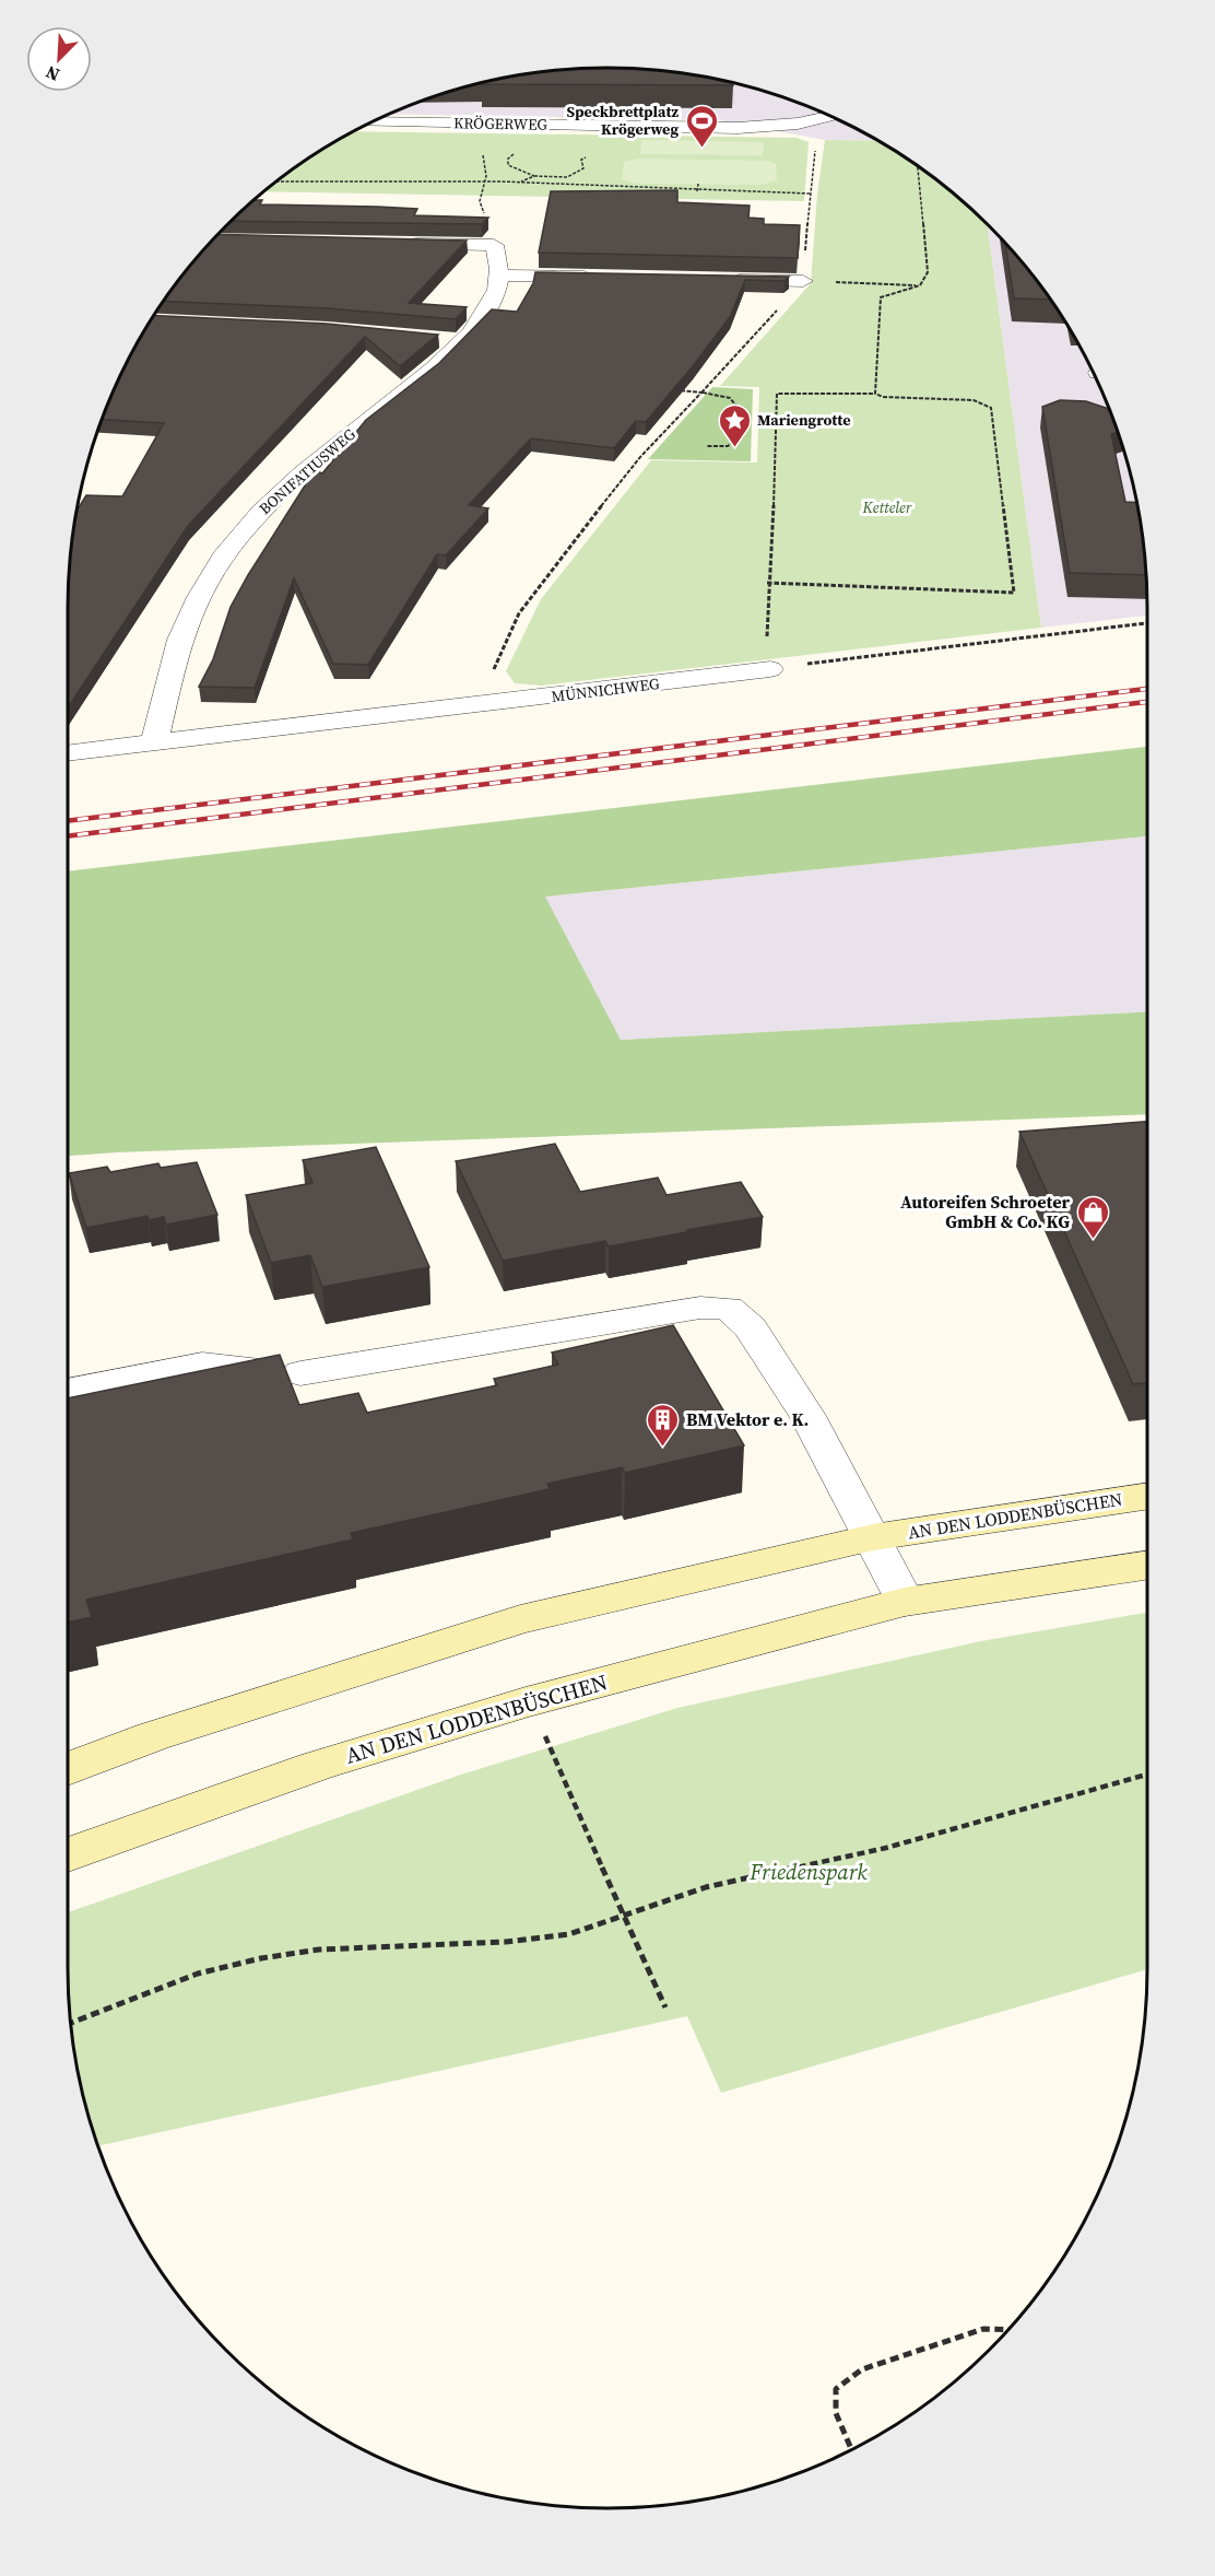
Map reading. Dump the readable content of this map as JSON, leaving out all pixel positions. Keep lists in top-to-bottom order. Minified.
{"streets":{"main road":["AN DEN LODDENBÜSCHEN"],"street":["KRÖGERWEG","BONIFATIUSWEG","MÜNNICHWEG"]},"crossings":[["BONIFATIUSWEG","MÜNNICHWEG"]],"parks":["Ketteler","Friedenspark"],"places":{"sports":["Speckbrettplatz Krögerweg"],"place":["Mariengrotte"],"shop":["Autoreifen Schroeter GmbH & Co. KG"],"building":["BM Vektor e. K."]},"north":"bottom left"}
